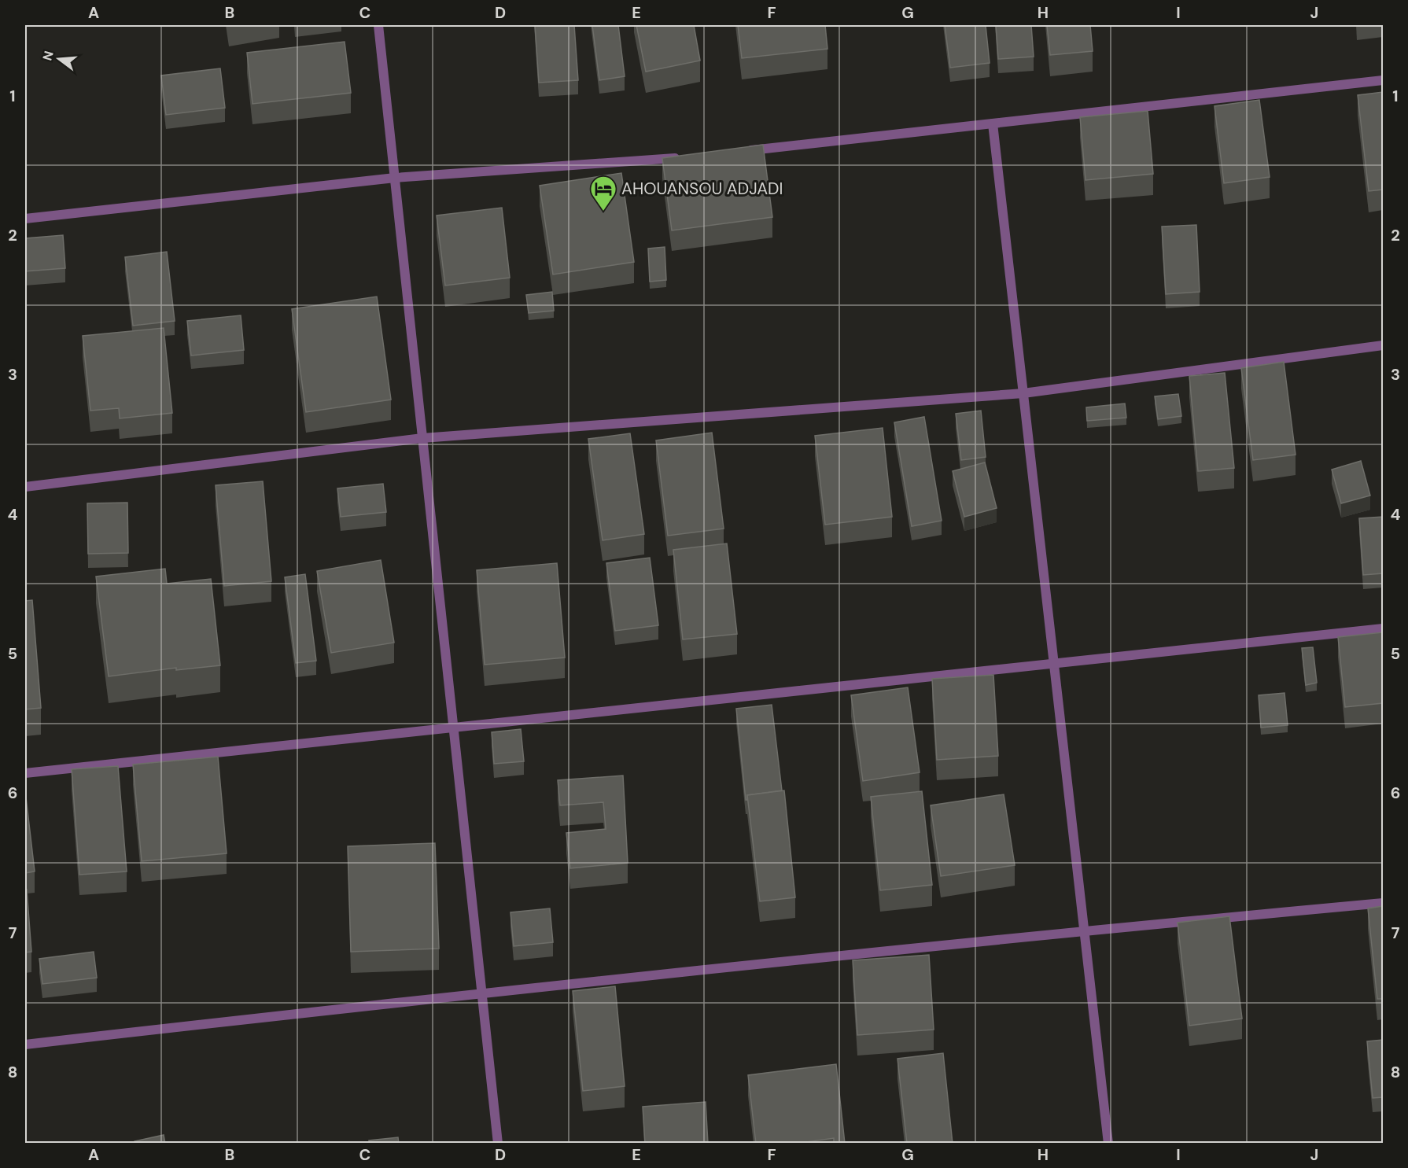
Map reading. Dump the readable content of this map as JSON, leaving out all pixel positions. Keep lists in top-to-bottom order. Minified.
{"places":{"hotel":["AHOUANSOU ADJADI"]},"north":"left","grid":{"columns":["A","B","C","D","E","F","G","H","I","J"],"rows":["1","2","3","4","5","6","7","8"]}}
